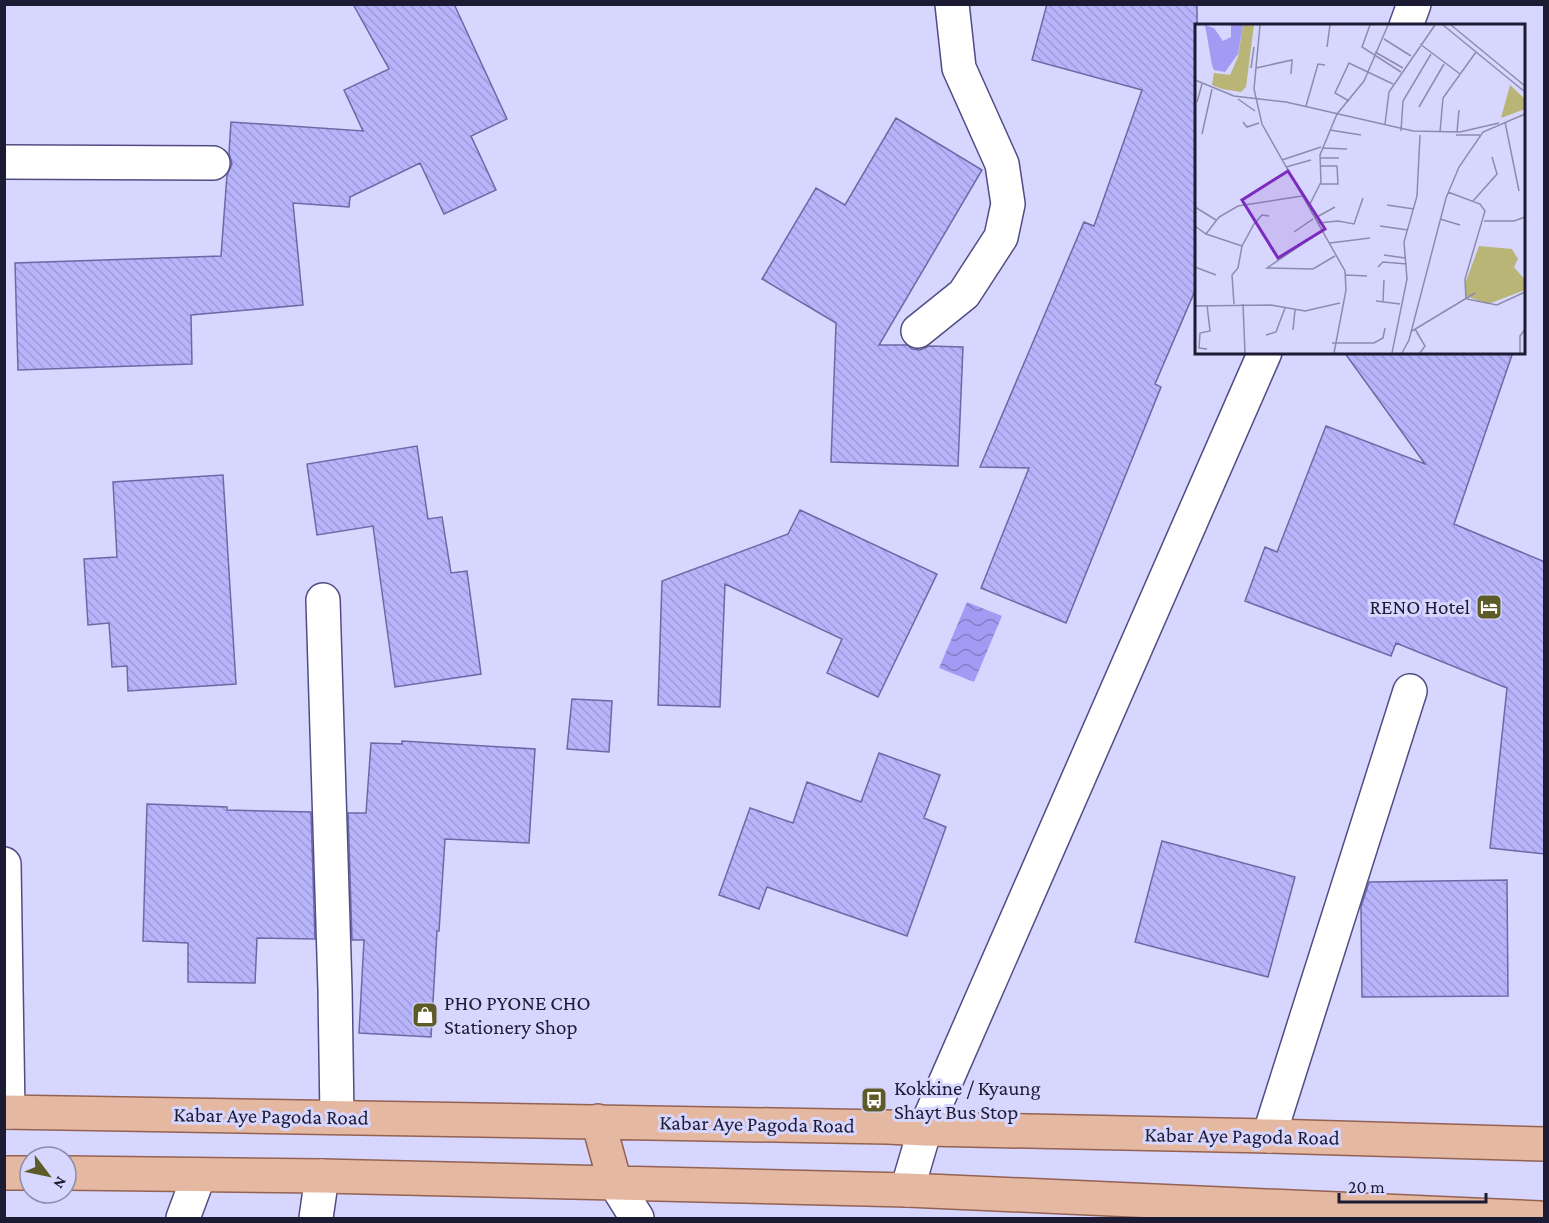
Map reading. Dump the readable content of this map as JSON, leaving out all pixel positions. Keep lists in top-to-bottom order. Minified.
{"streets":{"main road":["Kabar Aye Pagoda Road"]},"places":{"hotel":["RENO Hotel"],"shop":["PHO PYONE CHO Stationery Shop"],"bus stop":["Kokkine / Kyaung Shayt Bus Stop"]},"scale_bar":"20 m","north":"bottom right"}
